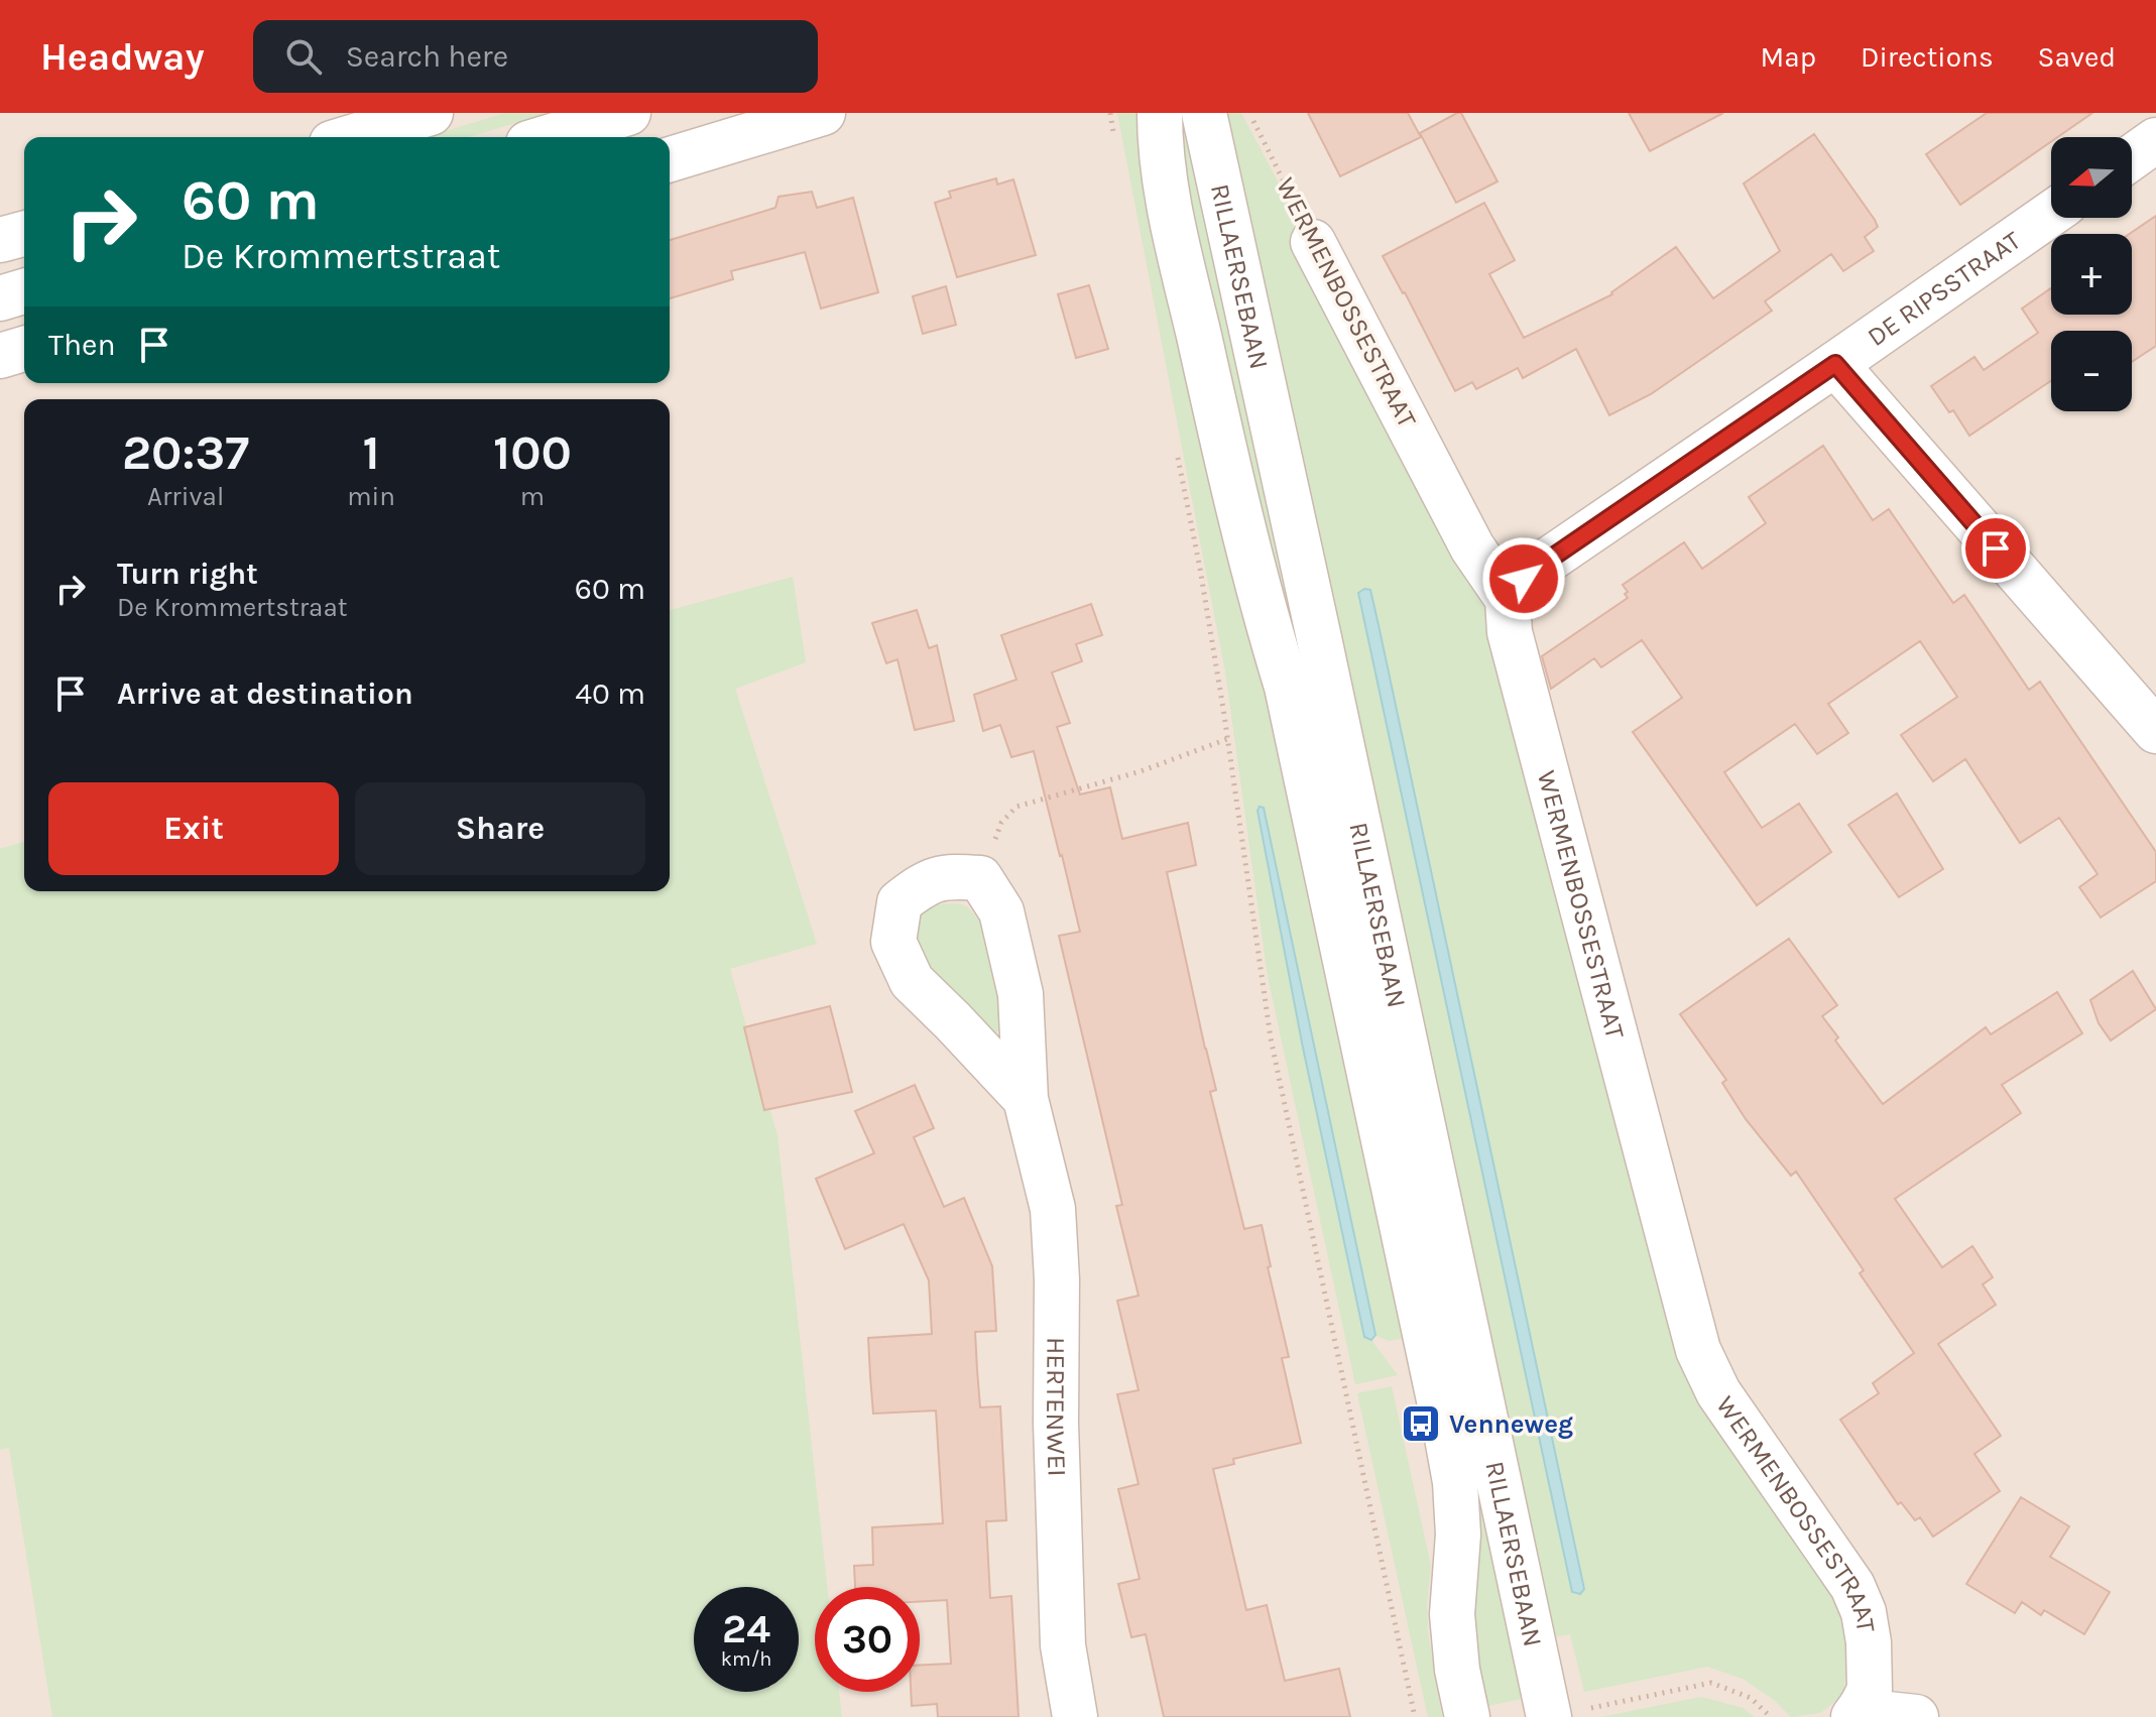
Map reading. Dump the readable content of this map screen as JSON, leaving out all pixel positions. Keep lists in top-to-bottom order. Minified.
{"streets":{"street":["RILLAERSEBAAN","DE RIPSSTRAAT","WERMENBOSSESTRAAT","HERTENWEI"]},"crossings":[["DE RIPSSTRAAT","WERMENBOSSESTRAAT"]],"places":{"bus stop":["Venneweg"]},"north":"left","page":{"header":"Headway","search":"Search here","nav":["Map","Directions","Saved"],"map_buttons":["+","−"],"turn":["60 m","De Krommertstraat"],"then":"Then","eta":["20:37","Arrival","1","min","100","m"],"list":[{"name":"Turn right","note":"De Krommertstraat","value":"60 m"},{"name":"Arrive at destination","value":"40 m"}],"buttons":["Exit","Share"],"speed":"24 km/h","limit":"30"}}
